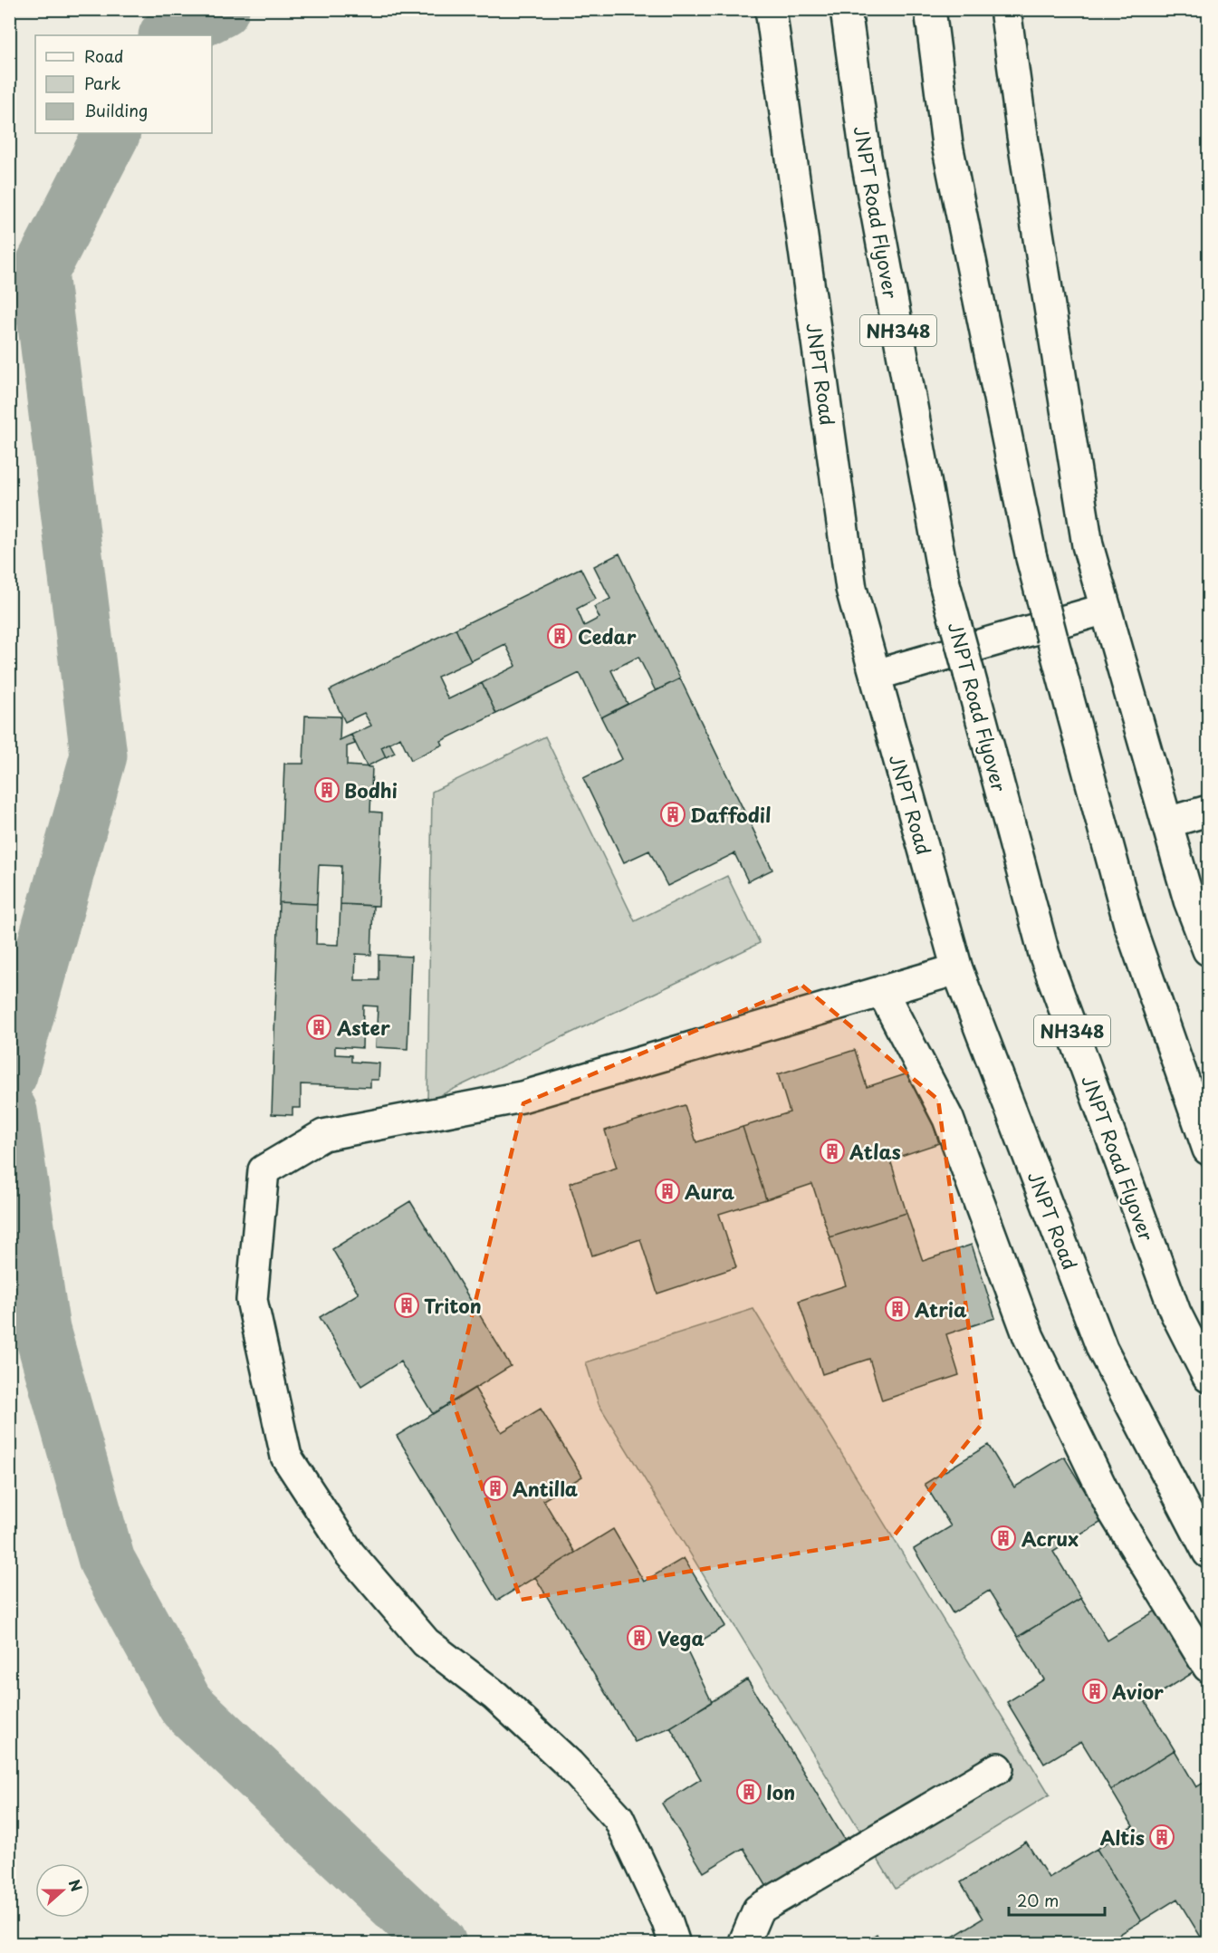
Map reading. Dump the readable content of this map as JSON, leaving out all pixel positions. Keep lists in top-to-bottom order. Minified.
{"streets":{"main road":["JNPT Road Flyover","NH348","JNPT Road"]},"places":{"building":["Cedar","Bodhi","Daffodil","Aster","Atlas","Aura","Triton","Atria","Antilla","Acrux","Vega","Avior","Ion","Altis"]},"legend":["Road","Park","Building"],"scale_bar":"20 m","north":"right"}
